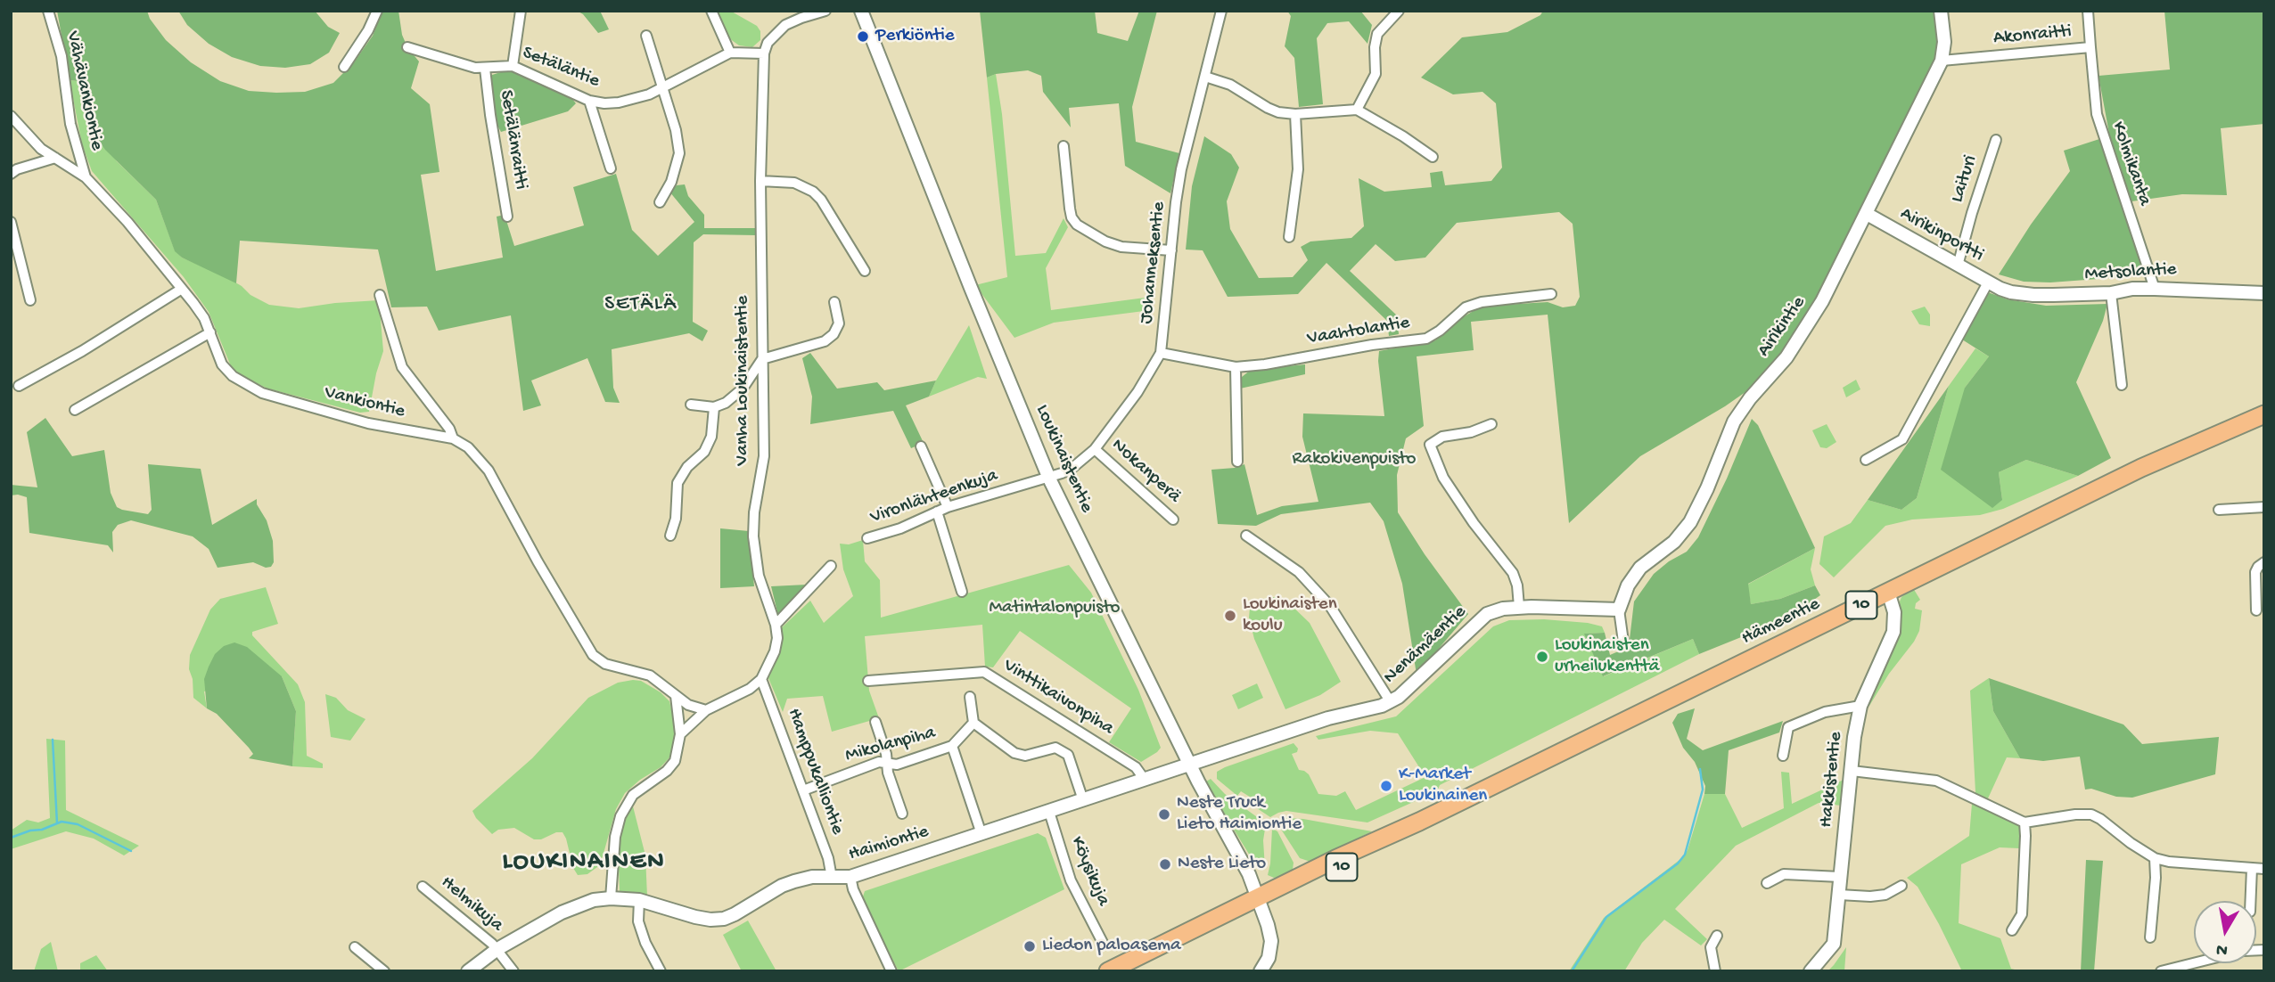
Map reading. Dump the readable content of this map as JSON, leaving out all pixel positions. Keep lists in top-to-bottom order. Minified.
{"streets":{"highway":["10","Hämeentie"],"street":["Akonraitti","Setäläntie","Vähävankiontie","Setälänraitti","Kolmikanta","Laituri","Airikinportti","Johanneksentie","Metsolantie","Airikintie","Vaahtolantie","Vanha Loukinaistentie","Vankiontie","Loukinaistentie","Nokanperä","Vironlähteenkuja","Nenämäentie","Vinttikaivonpiha","Mikolanpiha","Hamppukalliontie","Hakkistentie","Haimiontie","Köysikuja","Helmikuja"]},"crossings":[["Akonraitti","Kolmikanta"],["Akonraitti","Airikintie"],["Setäläntie","Setälänraitti"],["Vähävankiontie","Vankiontie"],["Kolmikanta","Metsolantie"],["Laituri","Airikinportti"],["Airikinportti","Metsolantie"],["Airikinportti","Airikintie"],["Johanneksentie","Vaahtolantie"],["Johanneksentie","Loukinaistentie"],["Johanneksentie","Nokanperä"],["Johanneksentie","Vironlähteenkuja"],["Airikintie","Nenämäentie"],["Vanha Loukinaistentie","Hamppukalliontie"],["Loukinaistentie","Vironlähteenkuja"],["Loukinaistentie","Hämeentie"],["Loukinaistentie","Nenämäentie"],["Loukinaistentie","Haimiontie"],["Hämeentie","Hakkistentie"],["Nenämäentie","Haimiontie"],["Vinttikaivonpiha","Haimiontie"],["Mikolanpiha","Hamppukalliontie"],["Hamppukalliontie","Haimiontie"],["Haimiontie","Köysikuja"],["Haimiontie","Helmikuja"]],"districts":["SETÄLÄ","LOUKINAINEN"],"parks":["Rakokivenpuisto","Matintalonpuisto"],"places":["Perkiöntie","Loukinaisten koulu","Loukinaisten urheilukenttä","K-Market Loukinainen","Neste Truck Lieto Haimiontie","Neste Lieto","Liedon paloasema"],"north":"bottom"}
